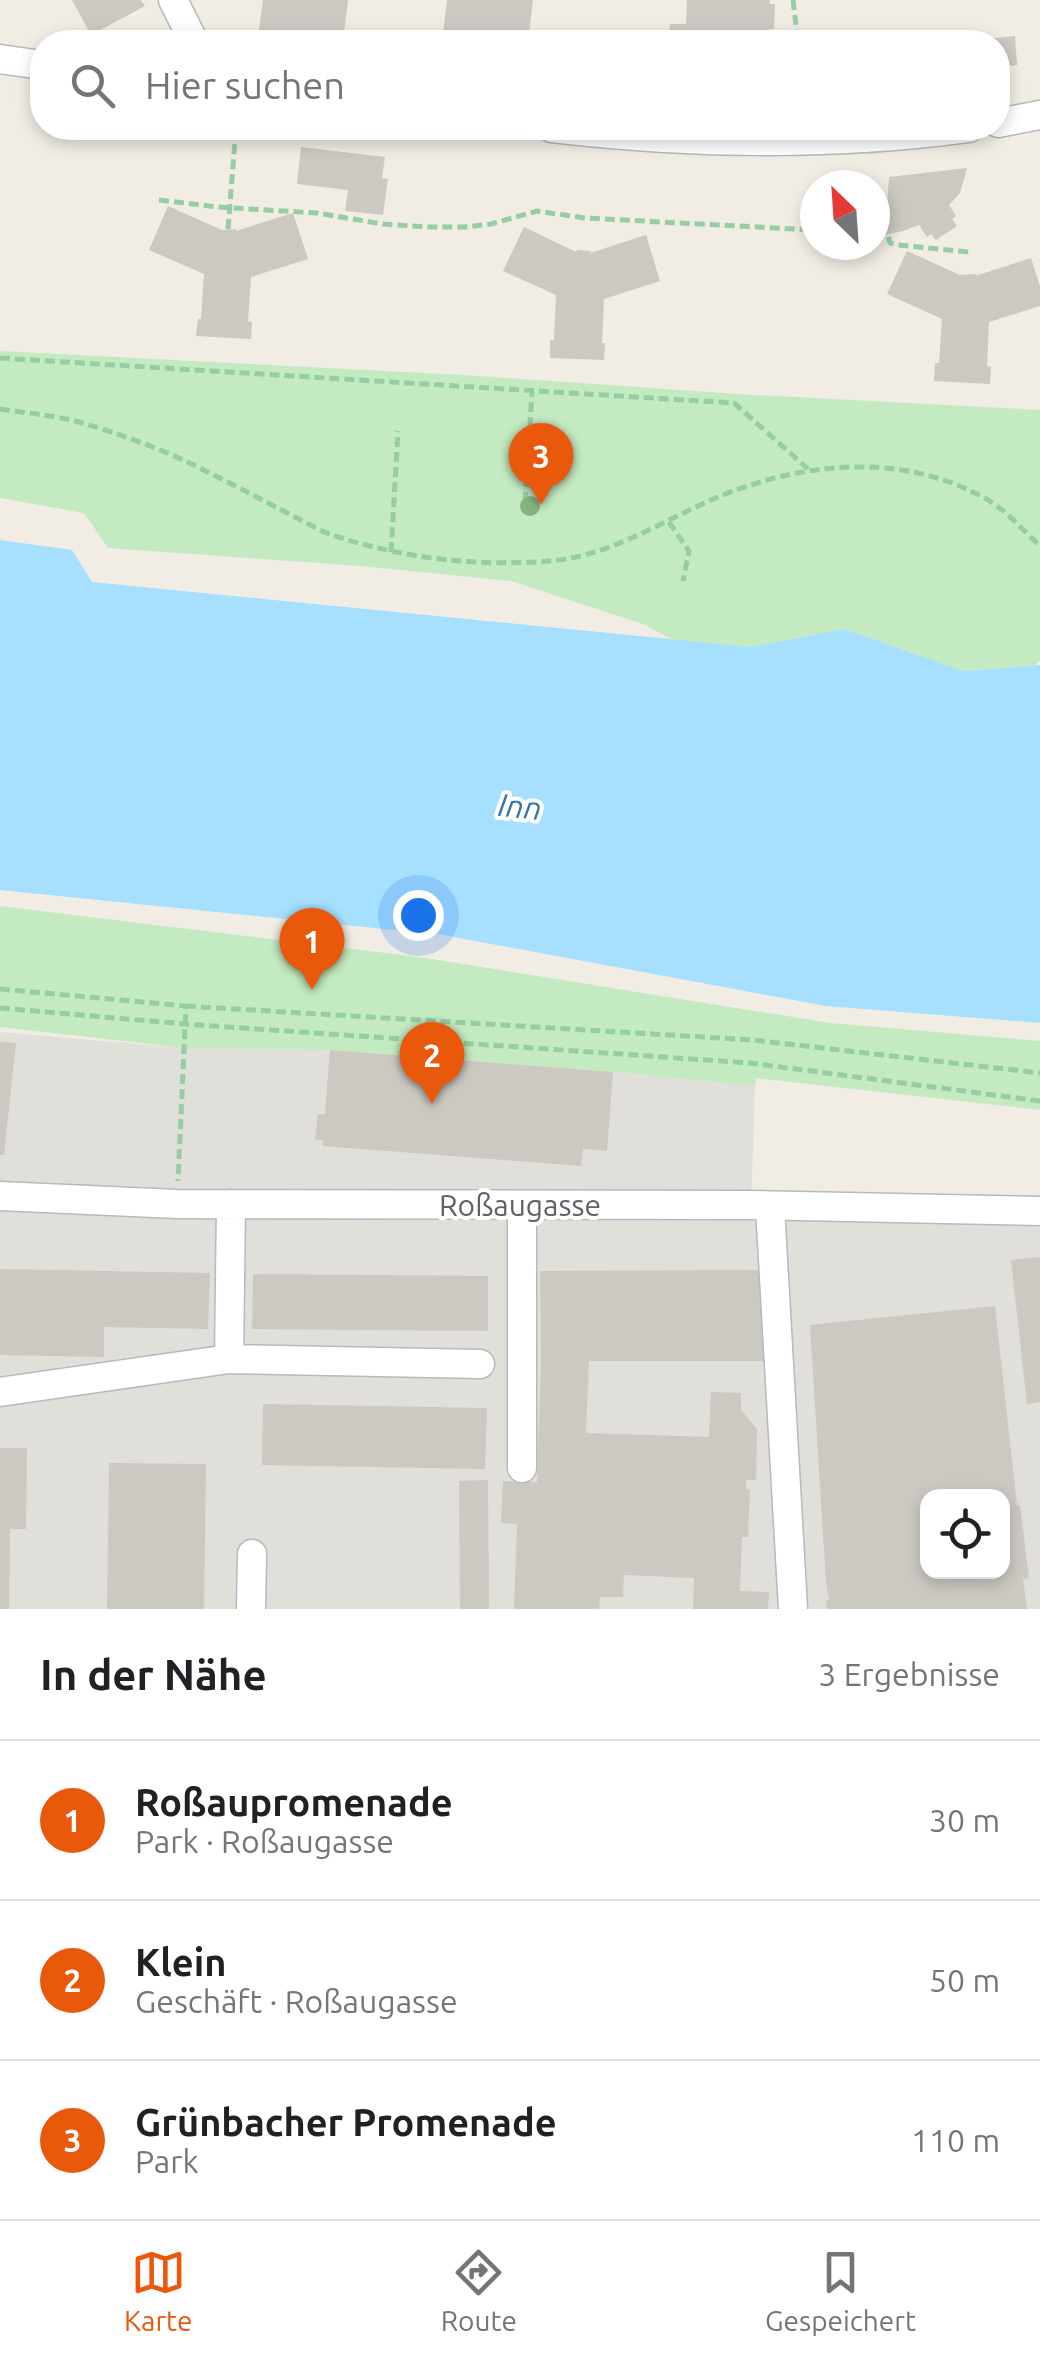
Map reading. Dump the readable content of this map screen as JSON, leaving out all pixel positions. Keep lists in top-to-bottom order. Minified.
{"streets":{"street":["Roßaugasse"]},"water":["Inn"],"north":"top left","page":{"search":"Hier suchen","pins":["3","1","2"],"heading":["In der Nähe","3 Ergebnisse"],"list":[{"mark":"1","name":"Roßaupromenade","note":"Park · Roßaugasse","value":"30 m"},{"mark":"2","name":"Klein","note":"Geschäft · Roßaugasse","value":"50 m"},{"mark":"3","name":"Grünbacher Promenade","note":"Park","value":"110 m"}],"nav":["Karte","Route","Gespeichert"]}}
